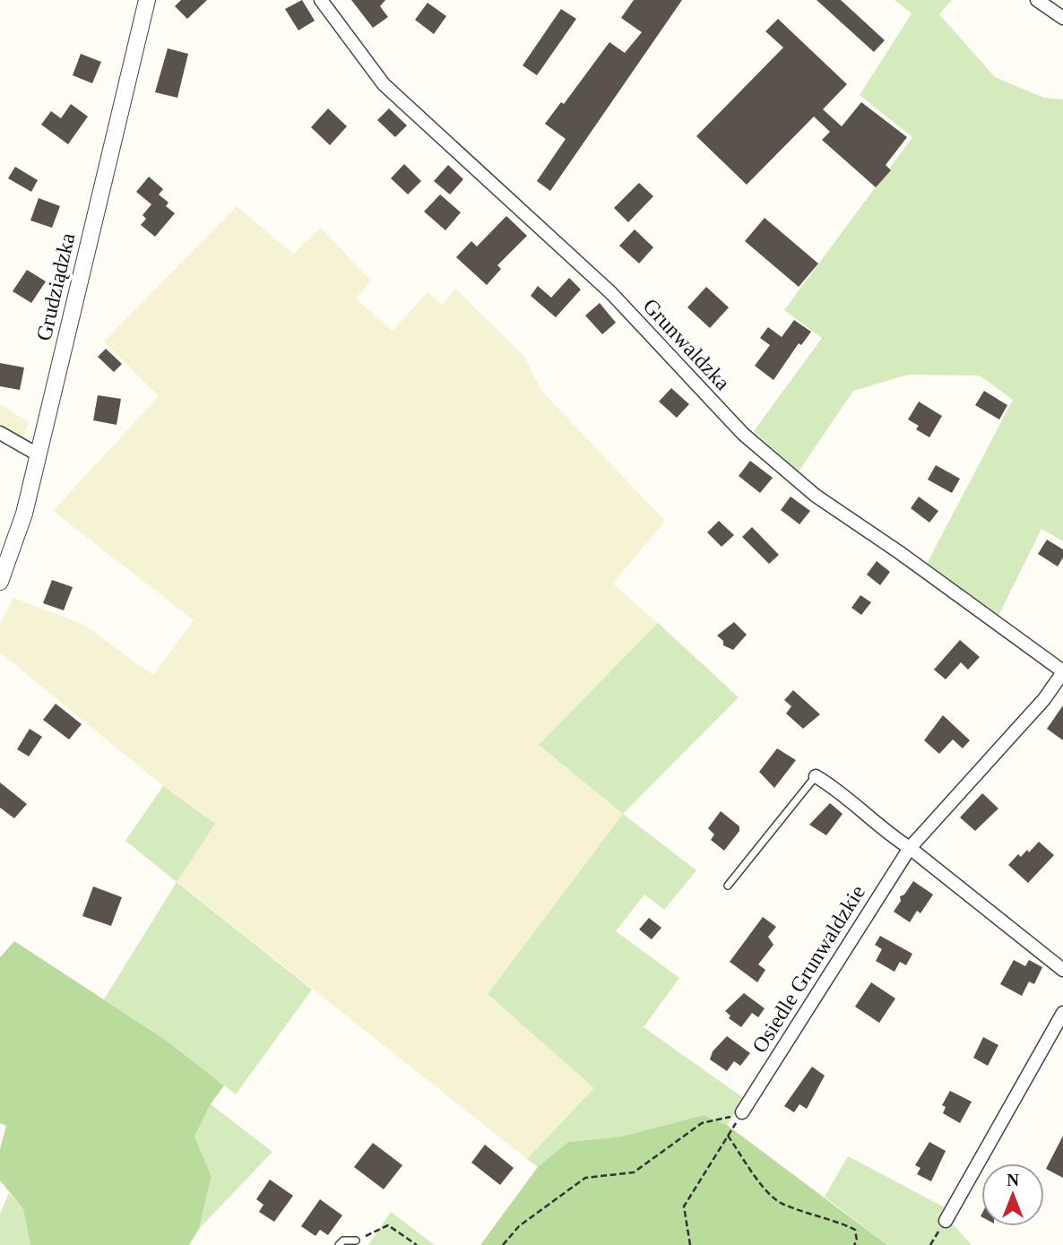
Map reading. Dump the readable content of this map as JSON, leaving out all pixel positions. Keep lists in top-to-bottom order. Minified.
{"streets":{"street":["Grudziądzka","Grunwaldzka","Osiedle Grunwaldzkie"]},"crossings":[["Grunwaldzka","Osiedle Grunwaldzkie"]],"north":"top"}
